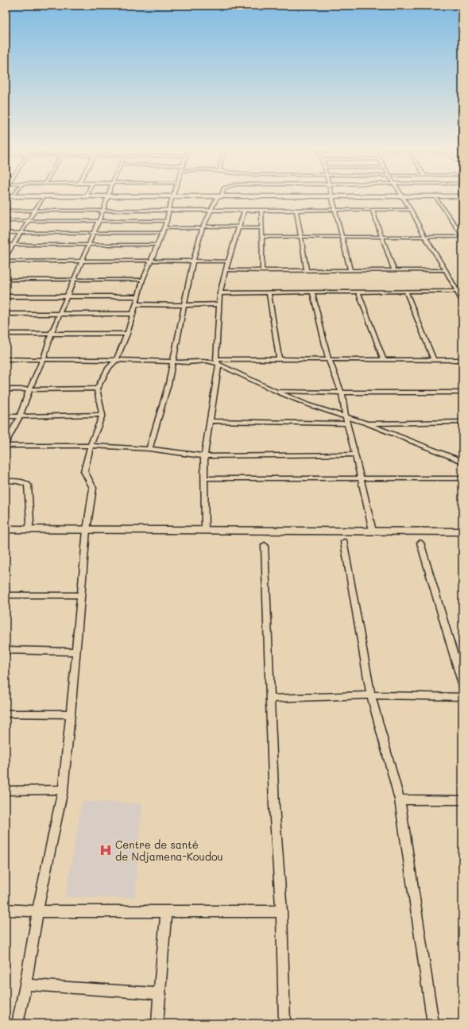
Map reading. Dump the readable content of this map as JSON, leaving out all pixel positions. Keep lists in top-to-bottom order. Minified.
{"places":{"hospital":["Centre de santé de Ndjamena-Koudou"]}}
